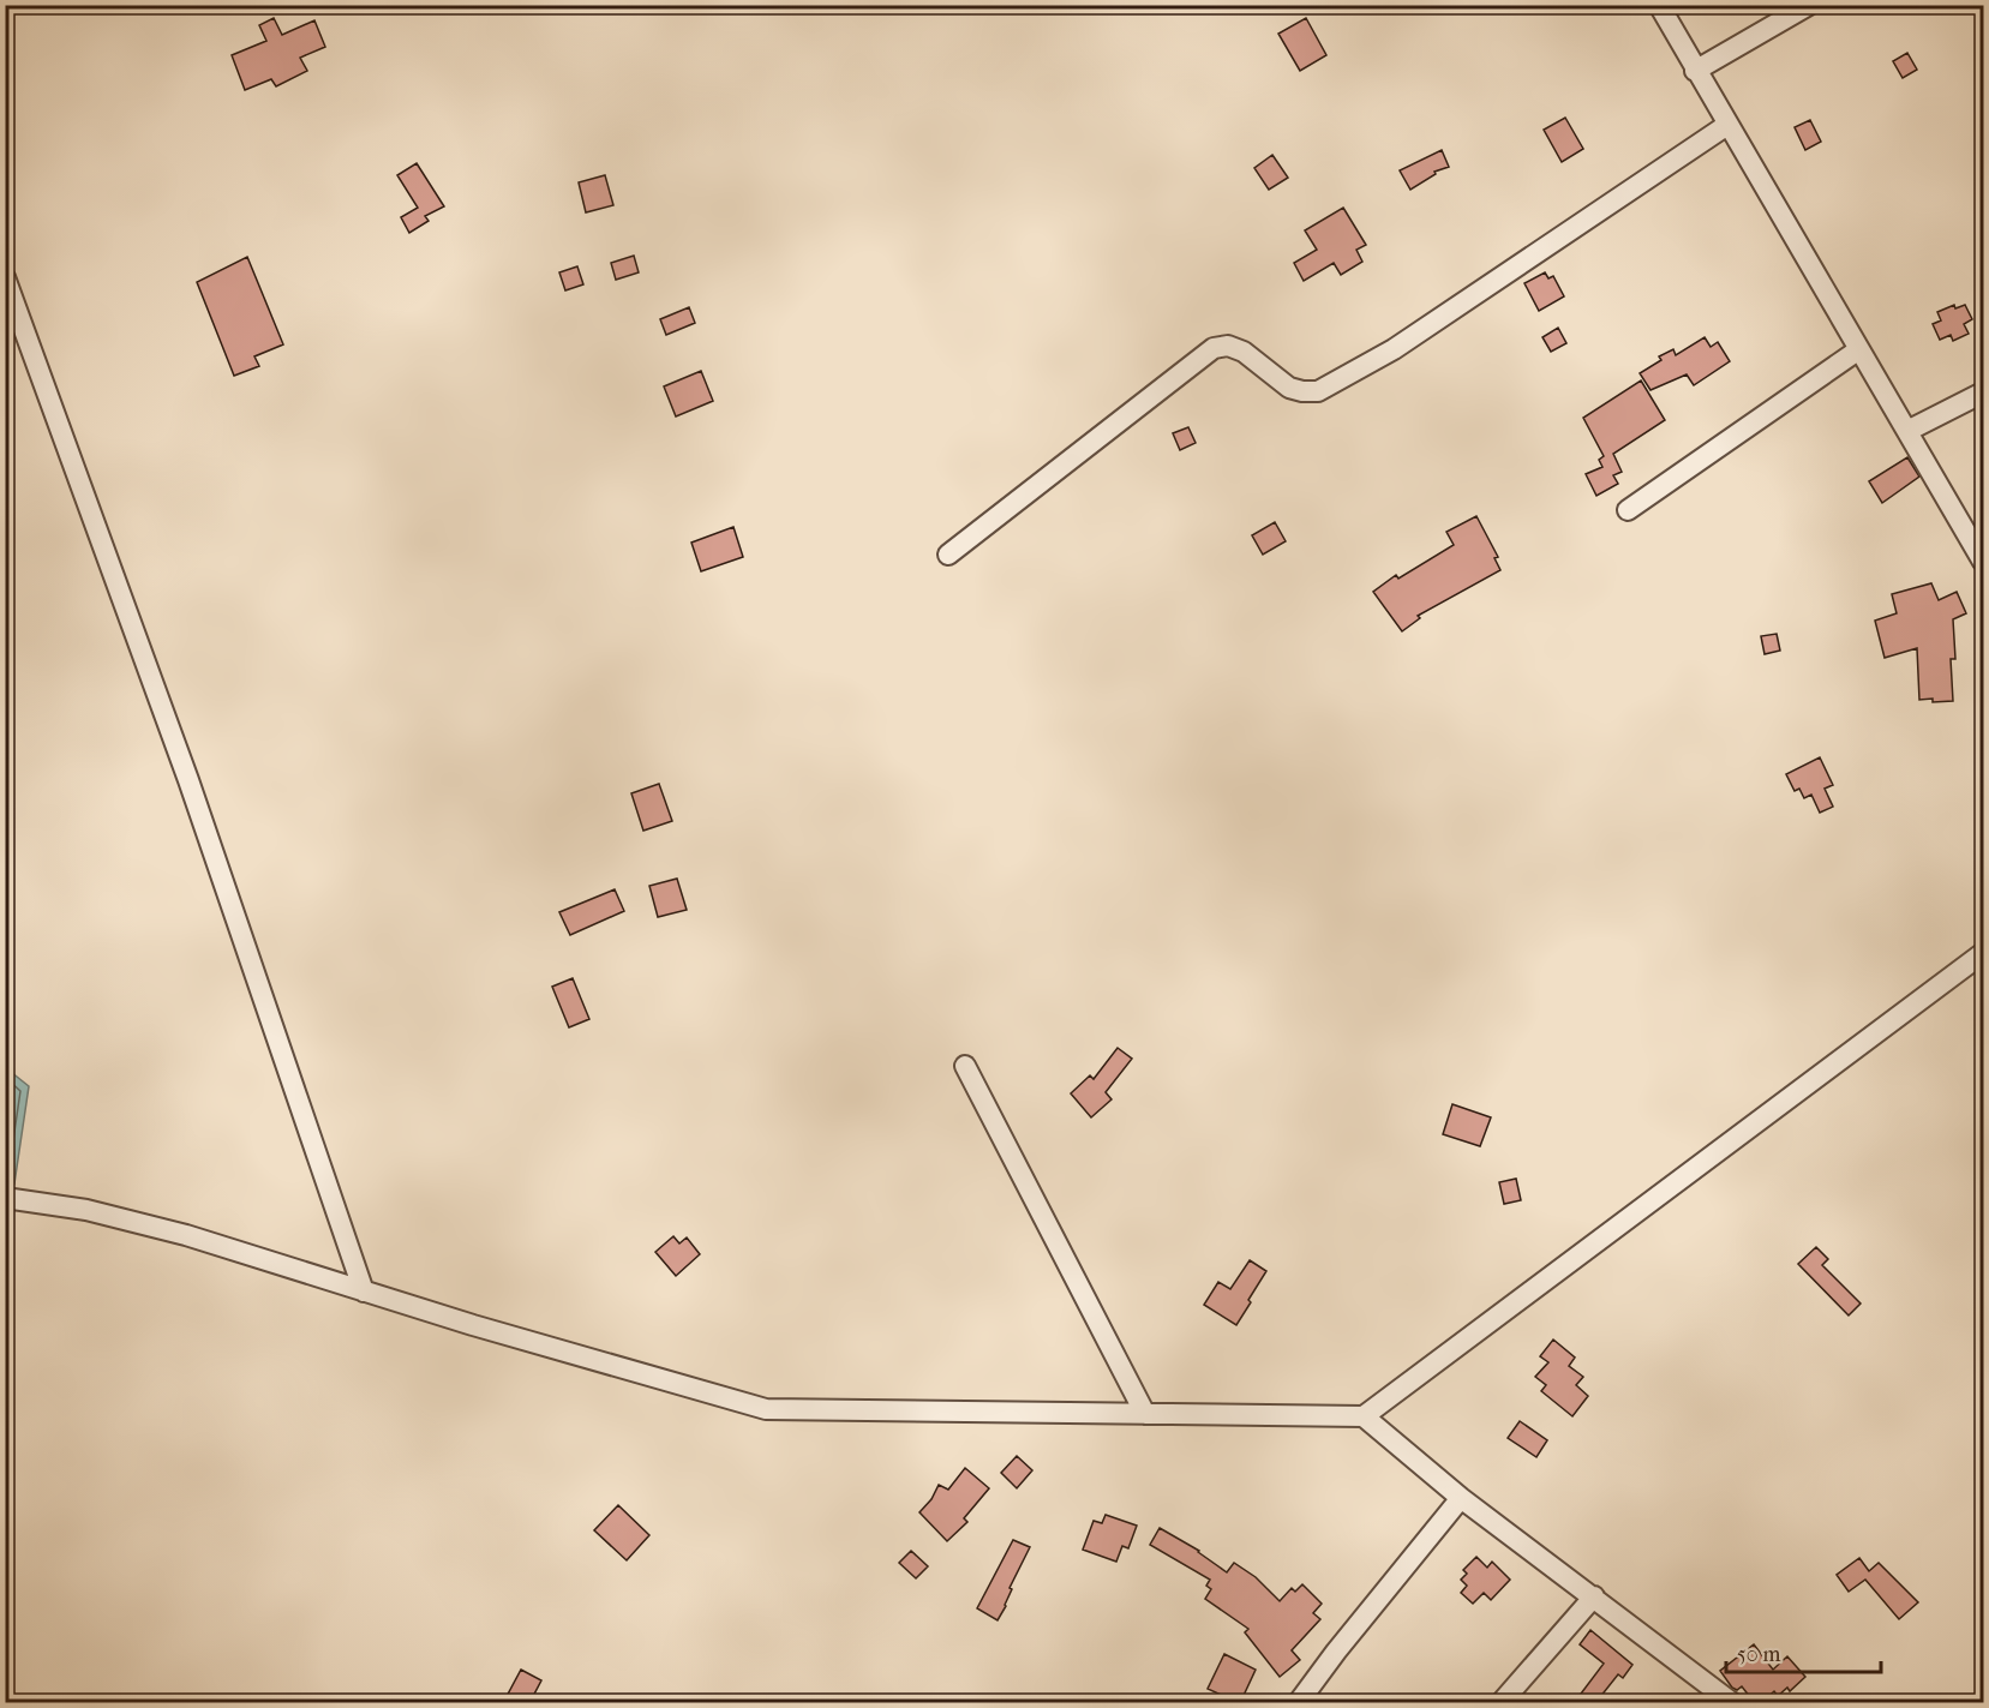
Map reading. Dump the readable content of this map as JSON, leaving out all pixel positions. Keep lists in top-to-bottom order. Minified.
{"scale_bar":"50 m"}
